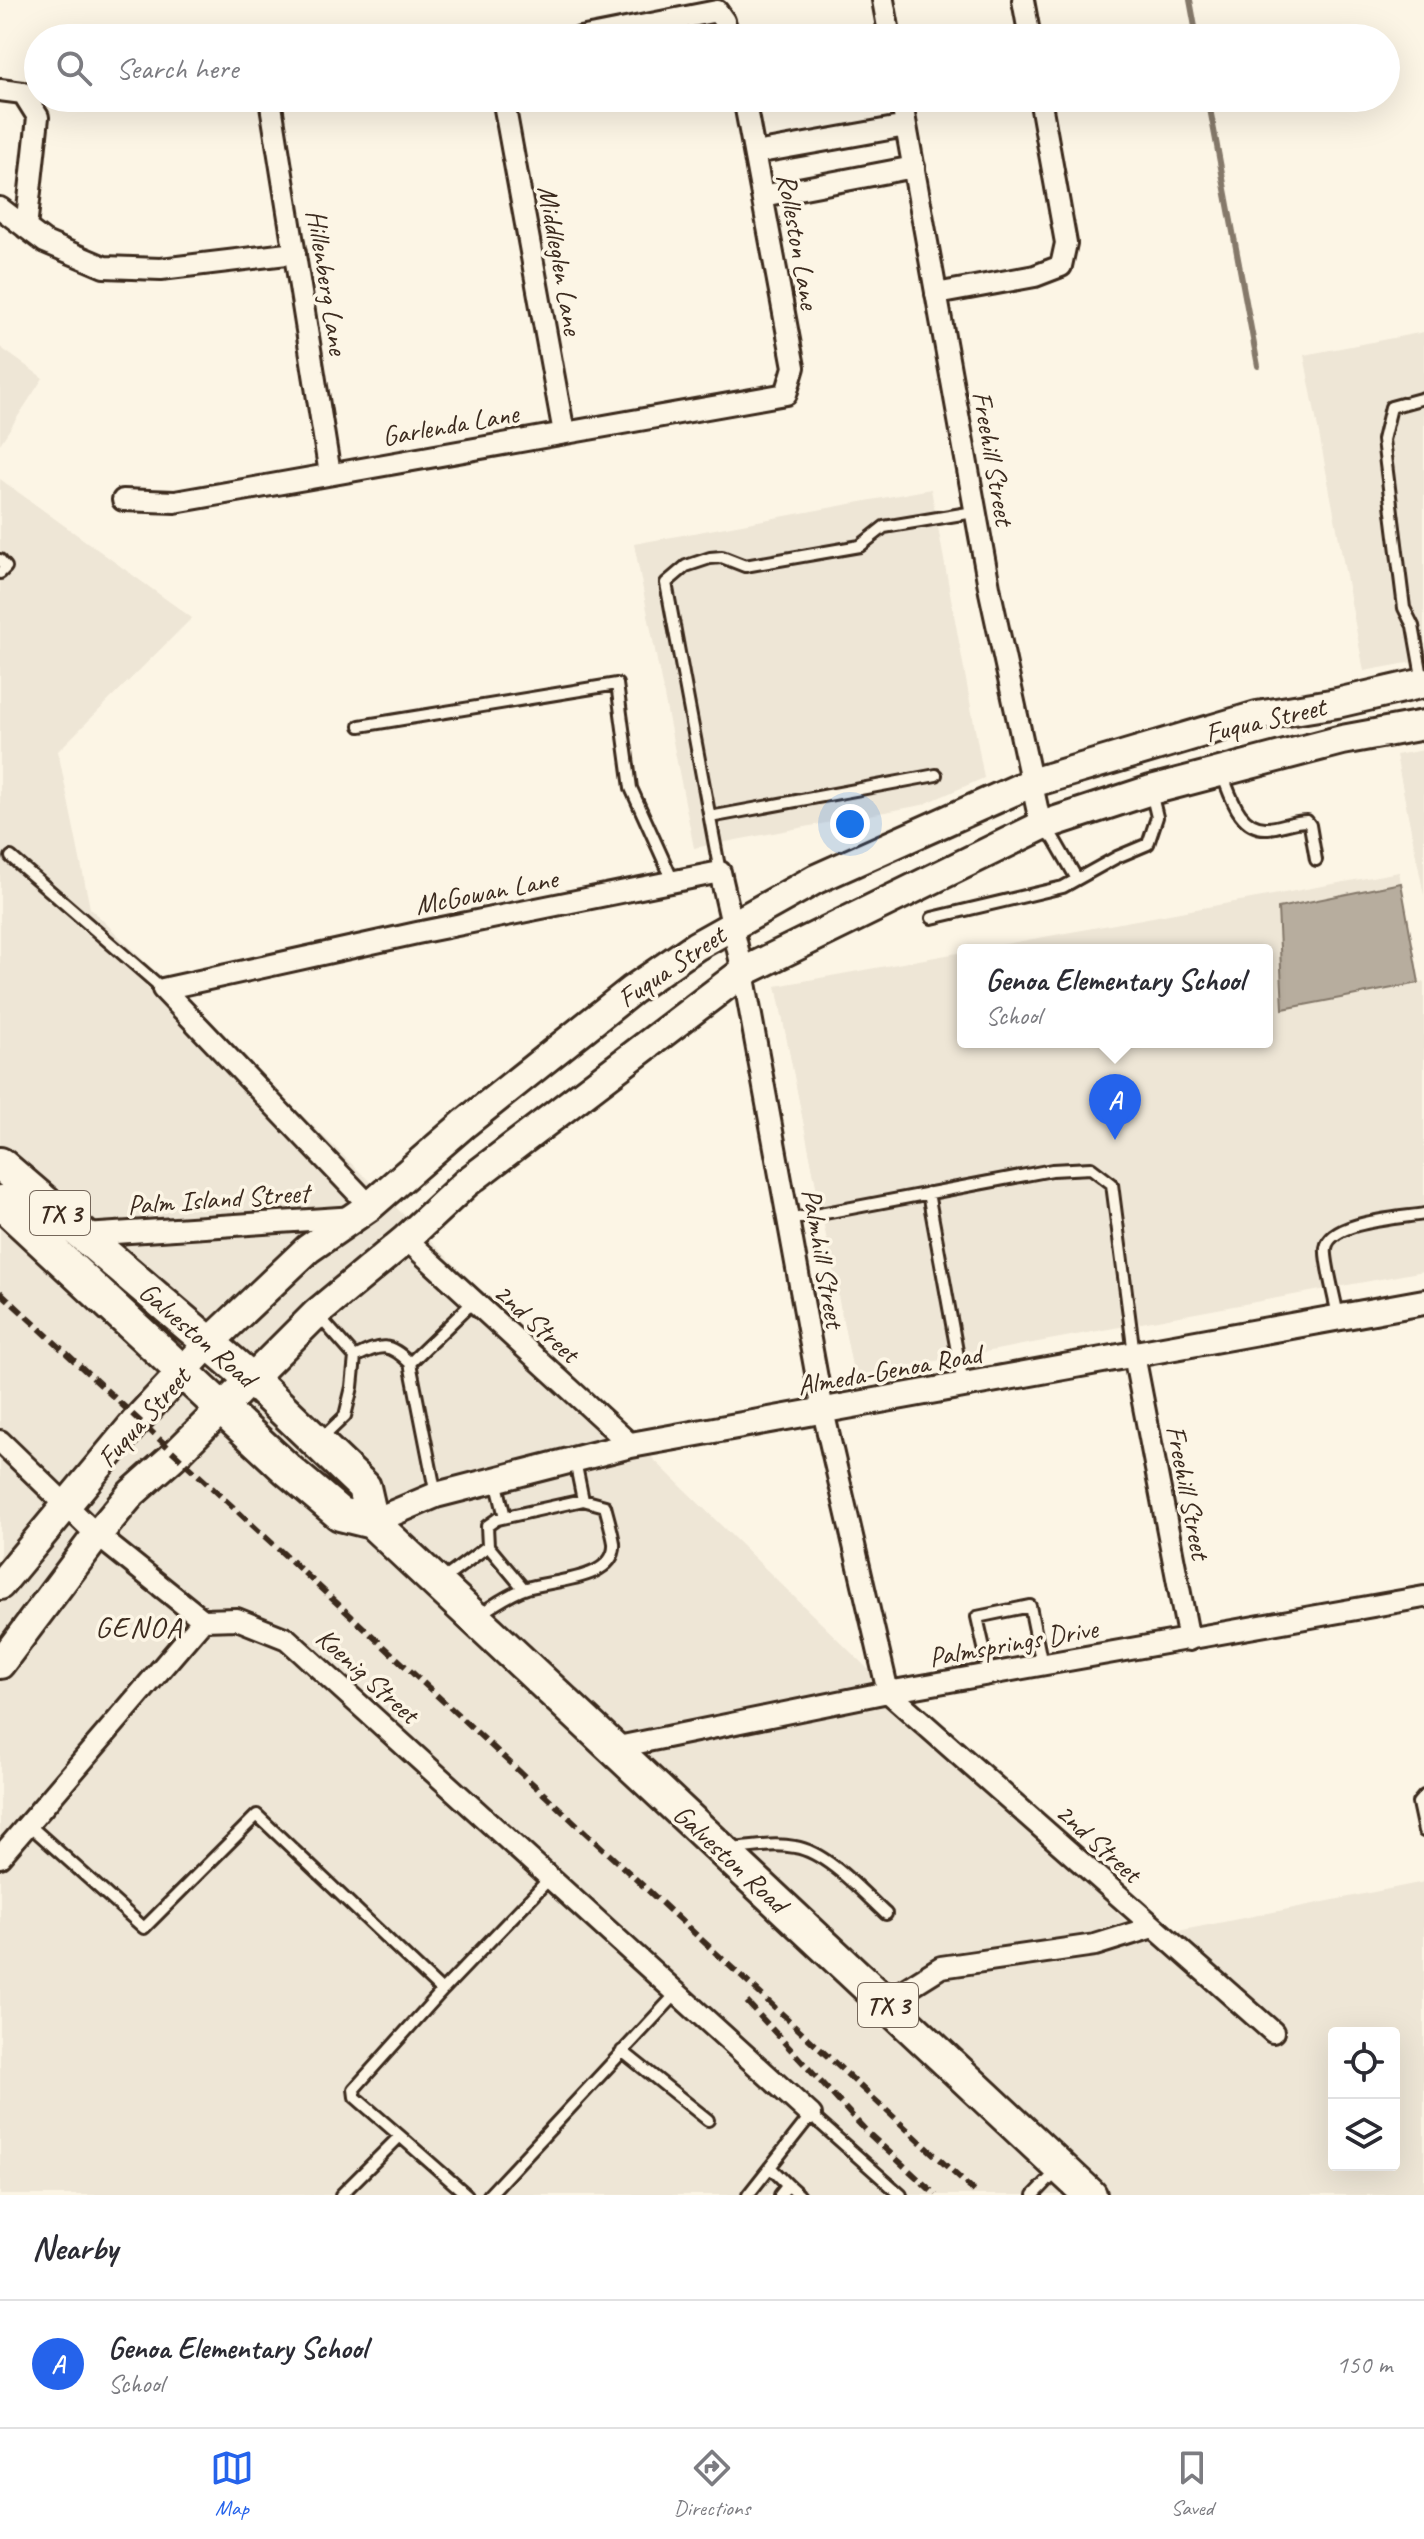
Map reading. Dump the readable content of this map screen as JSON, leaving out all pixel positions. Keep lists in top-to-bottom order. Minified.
{"streets":{"main road":["Fuqua Street","TX 3","Galveston Road"],"street":["Rolleston Lane","Middleglen Lane","Hillenberg Lane","Garlenda Lane","Freehill Street","McGowan Lane","Palm Island Street","Palmhill Street","2nd Street","Almeda-Genoa Road","Palmsprings Drive","Koenig Street"]},"crossings":[["Rolleston Lane","Garlenda Lane"],["Middleglen Lane","Garlenda Lane"],["Hillenberg Lane","Garlenda Lane"],["Freehill Street","Fuqua Street"],["Freehill Street","Almeda-Genoa Road"],["Freehill Street","Palmsprings Drive"],["Fuqua Street","Palm Island Street"],["Fuqua Street","Palmhill Street"],["Fuqua Street","2nd Street"],["Fuqua Street","Galveston Road"],["Palm Island Street","Galveston Road"],["Palmhill Street","2nd Street"],["Palmhill Street","Almeda-Genoa Road"],["Palmhill Street","Palmsprings Drive"],["2nd Street","Almeda-Genoa Road"],["2nd Street","Palmsprings Drive"],["Galveston Road","Almeda-Genoa Road"],["Galveston Road","Palmsprings Drive"]],"districts":["GENOA"],"page":{"search":"Search here","popup":["Genoa Elementary School","School"],"pins":"A","heading":"Nearby","list":[{"mark":"A","name":"Genoa Elementary School","note":"School","value":"150 m"}],"nav":["Map","Directions","Saved"]}}
